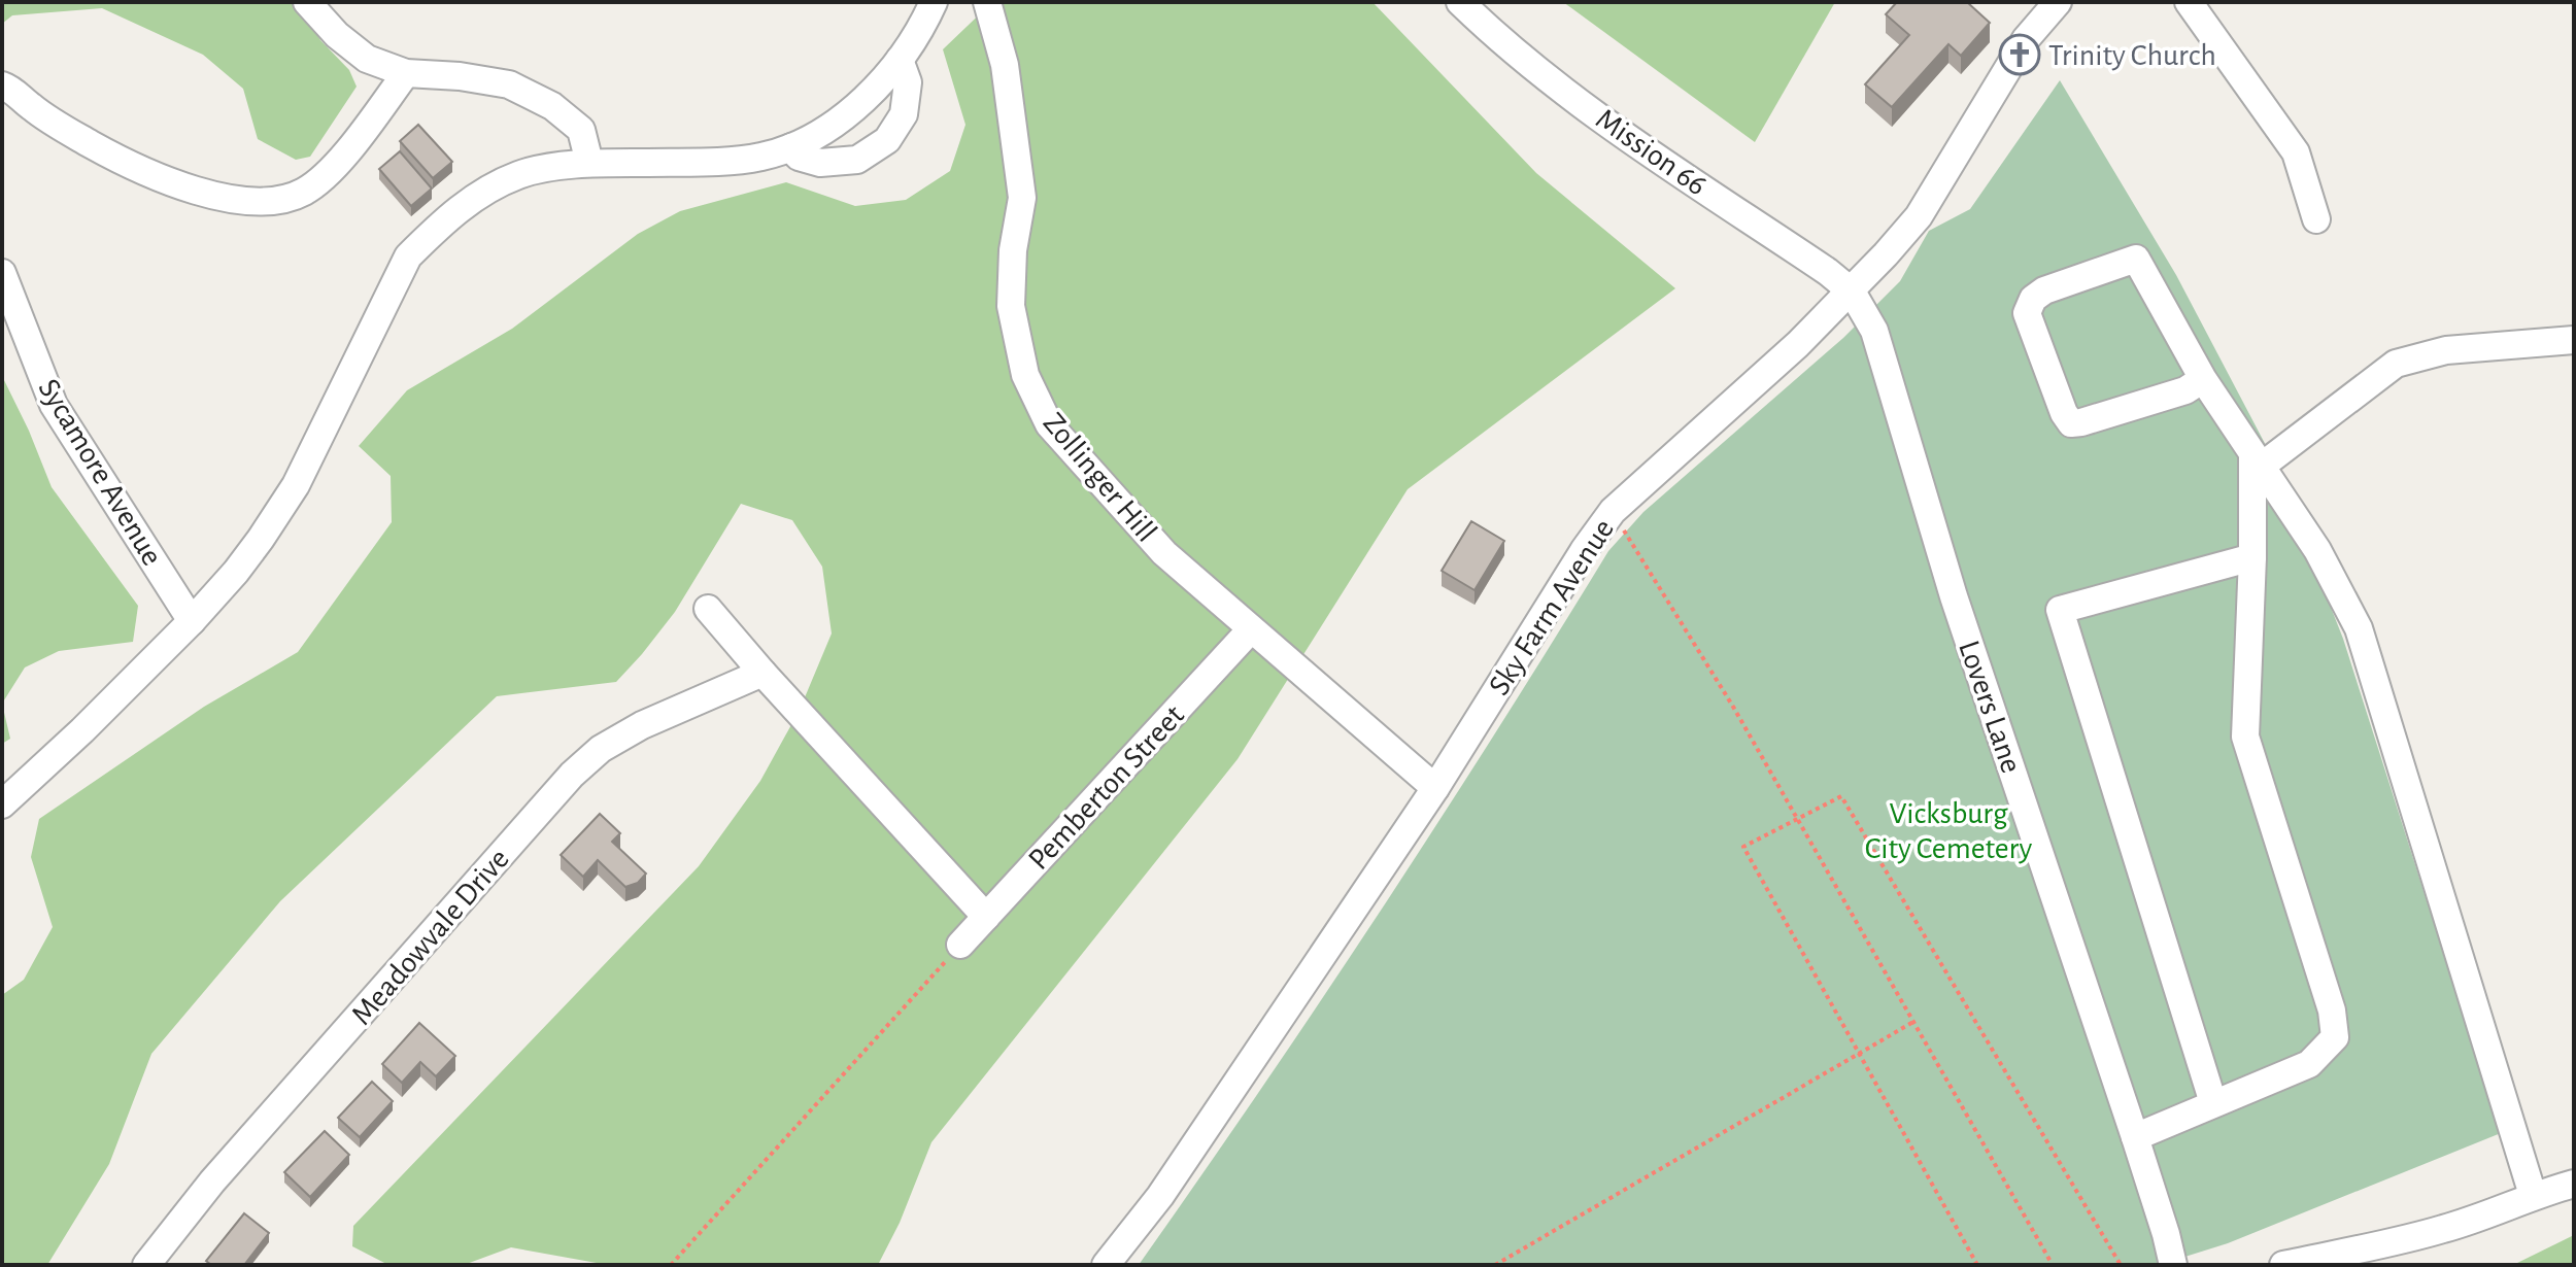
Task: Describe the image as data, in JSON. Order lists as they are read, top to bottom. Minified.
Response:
{"streets":{"street":["Mission 66","Sycamore Avenue","Zollinger Hill","Sky Farm Avenue","Lovers Lane","Pemberton Street","Meadowvale Drive"]},"crossings":[["Mission 66","Sky Farm Avenue"],["Mission 66","Lovers Lane"],["Zollinger Hill","Sky Farm Avenue"],["Zollinger Hill","Pemberton Street"],["Sky Farm Avenue","Lovers Lane"]],"parks":["Vicksburg City Cemetery"],"places":{"church":["Trinity Church"]}}
